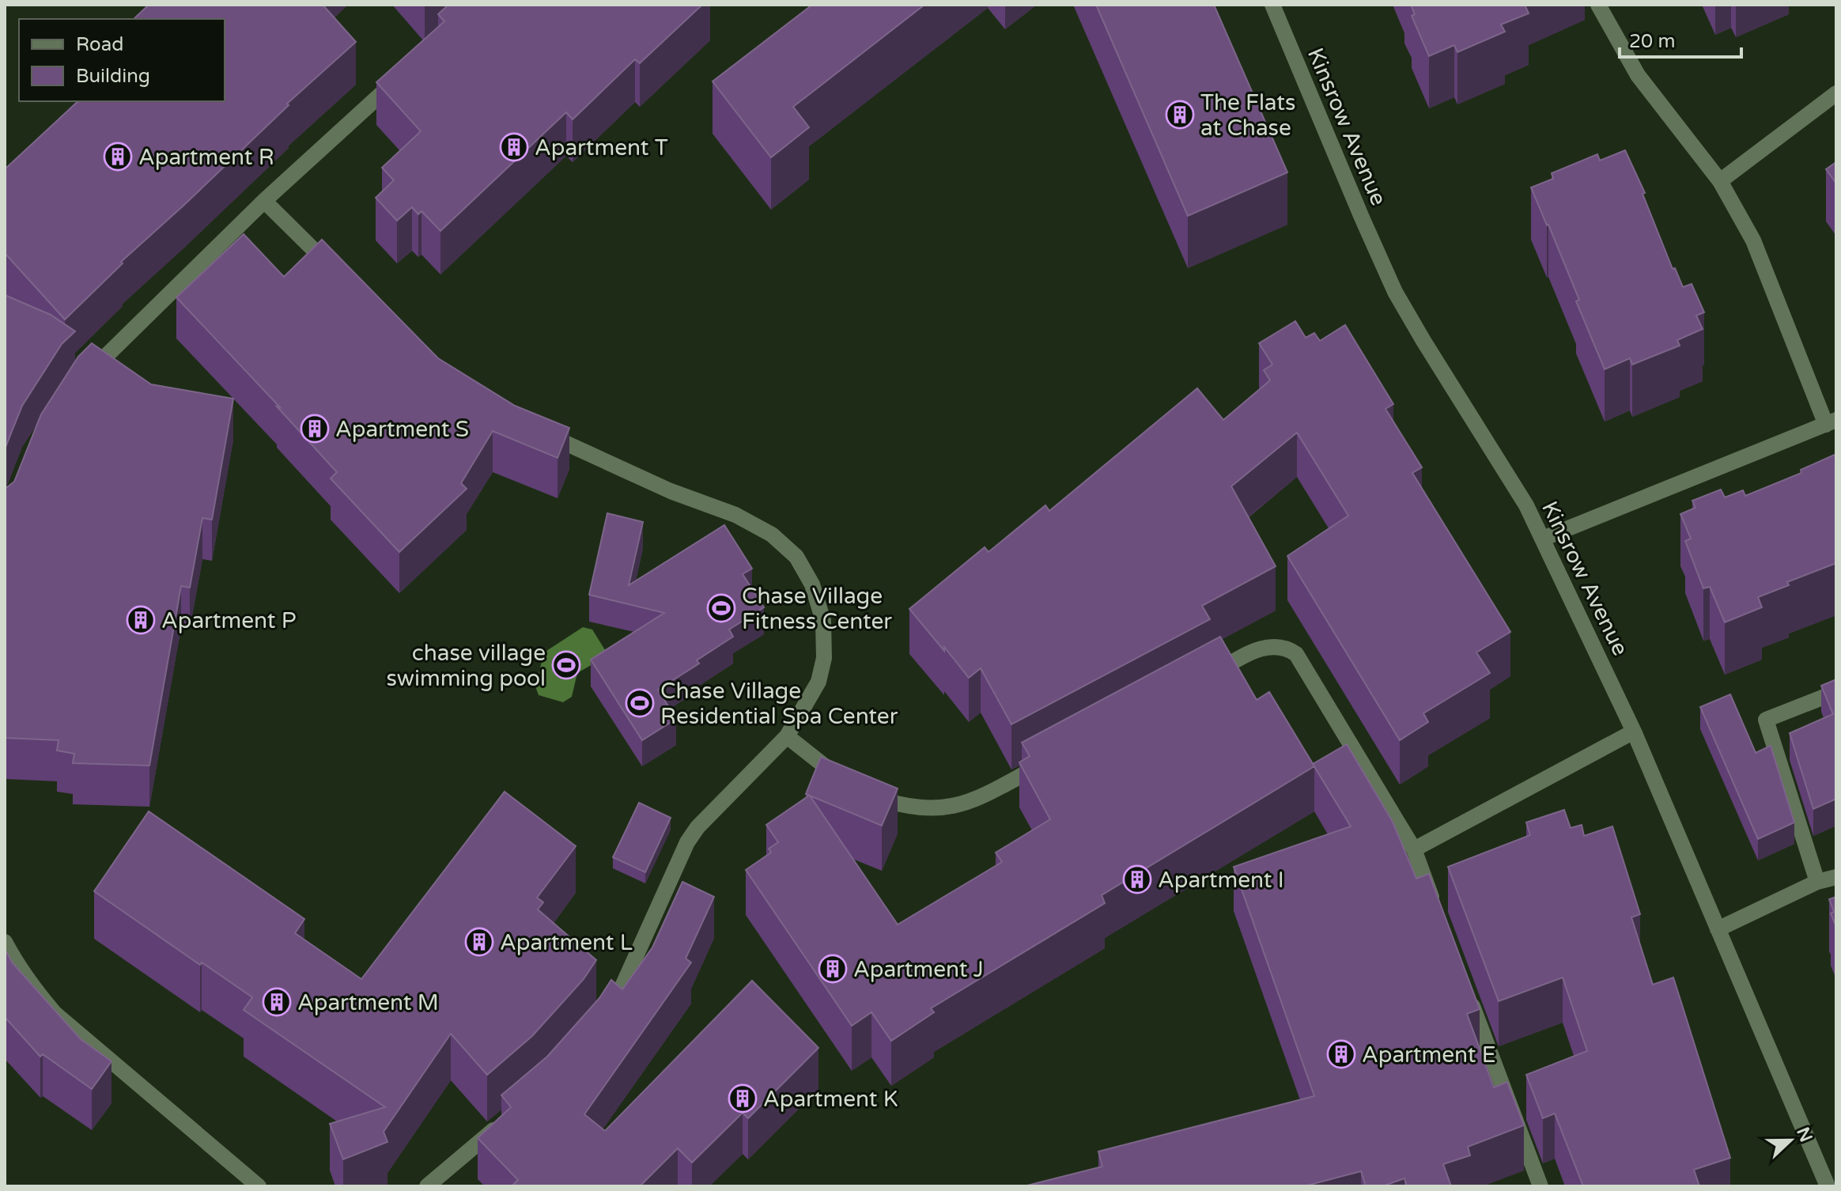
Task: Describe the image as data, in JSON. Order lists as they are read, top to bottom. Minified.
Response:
{"streets":{"street":["Kinsrow Avenue"]},"places":{"building":["The Flats at Chase","Apartment T","Apartment R","Apartment S","Apartment P","Apartment I","Apartment L","Apartment J","Apartment M","Apartment E","Apartment K"],"sports":["Chase Village Fitness Center","chase village swimming pool","Chase Village Residential Spa Center"]},"legend":["Road","Building"],"scale_bar":"20 m","north":"right"}
